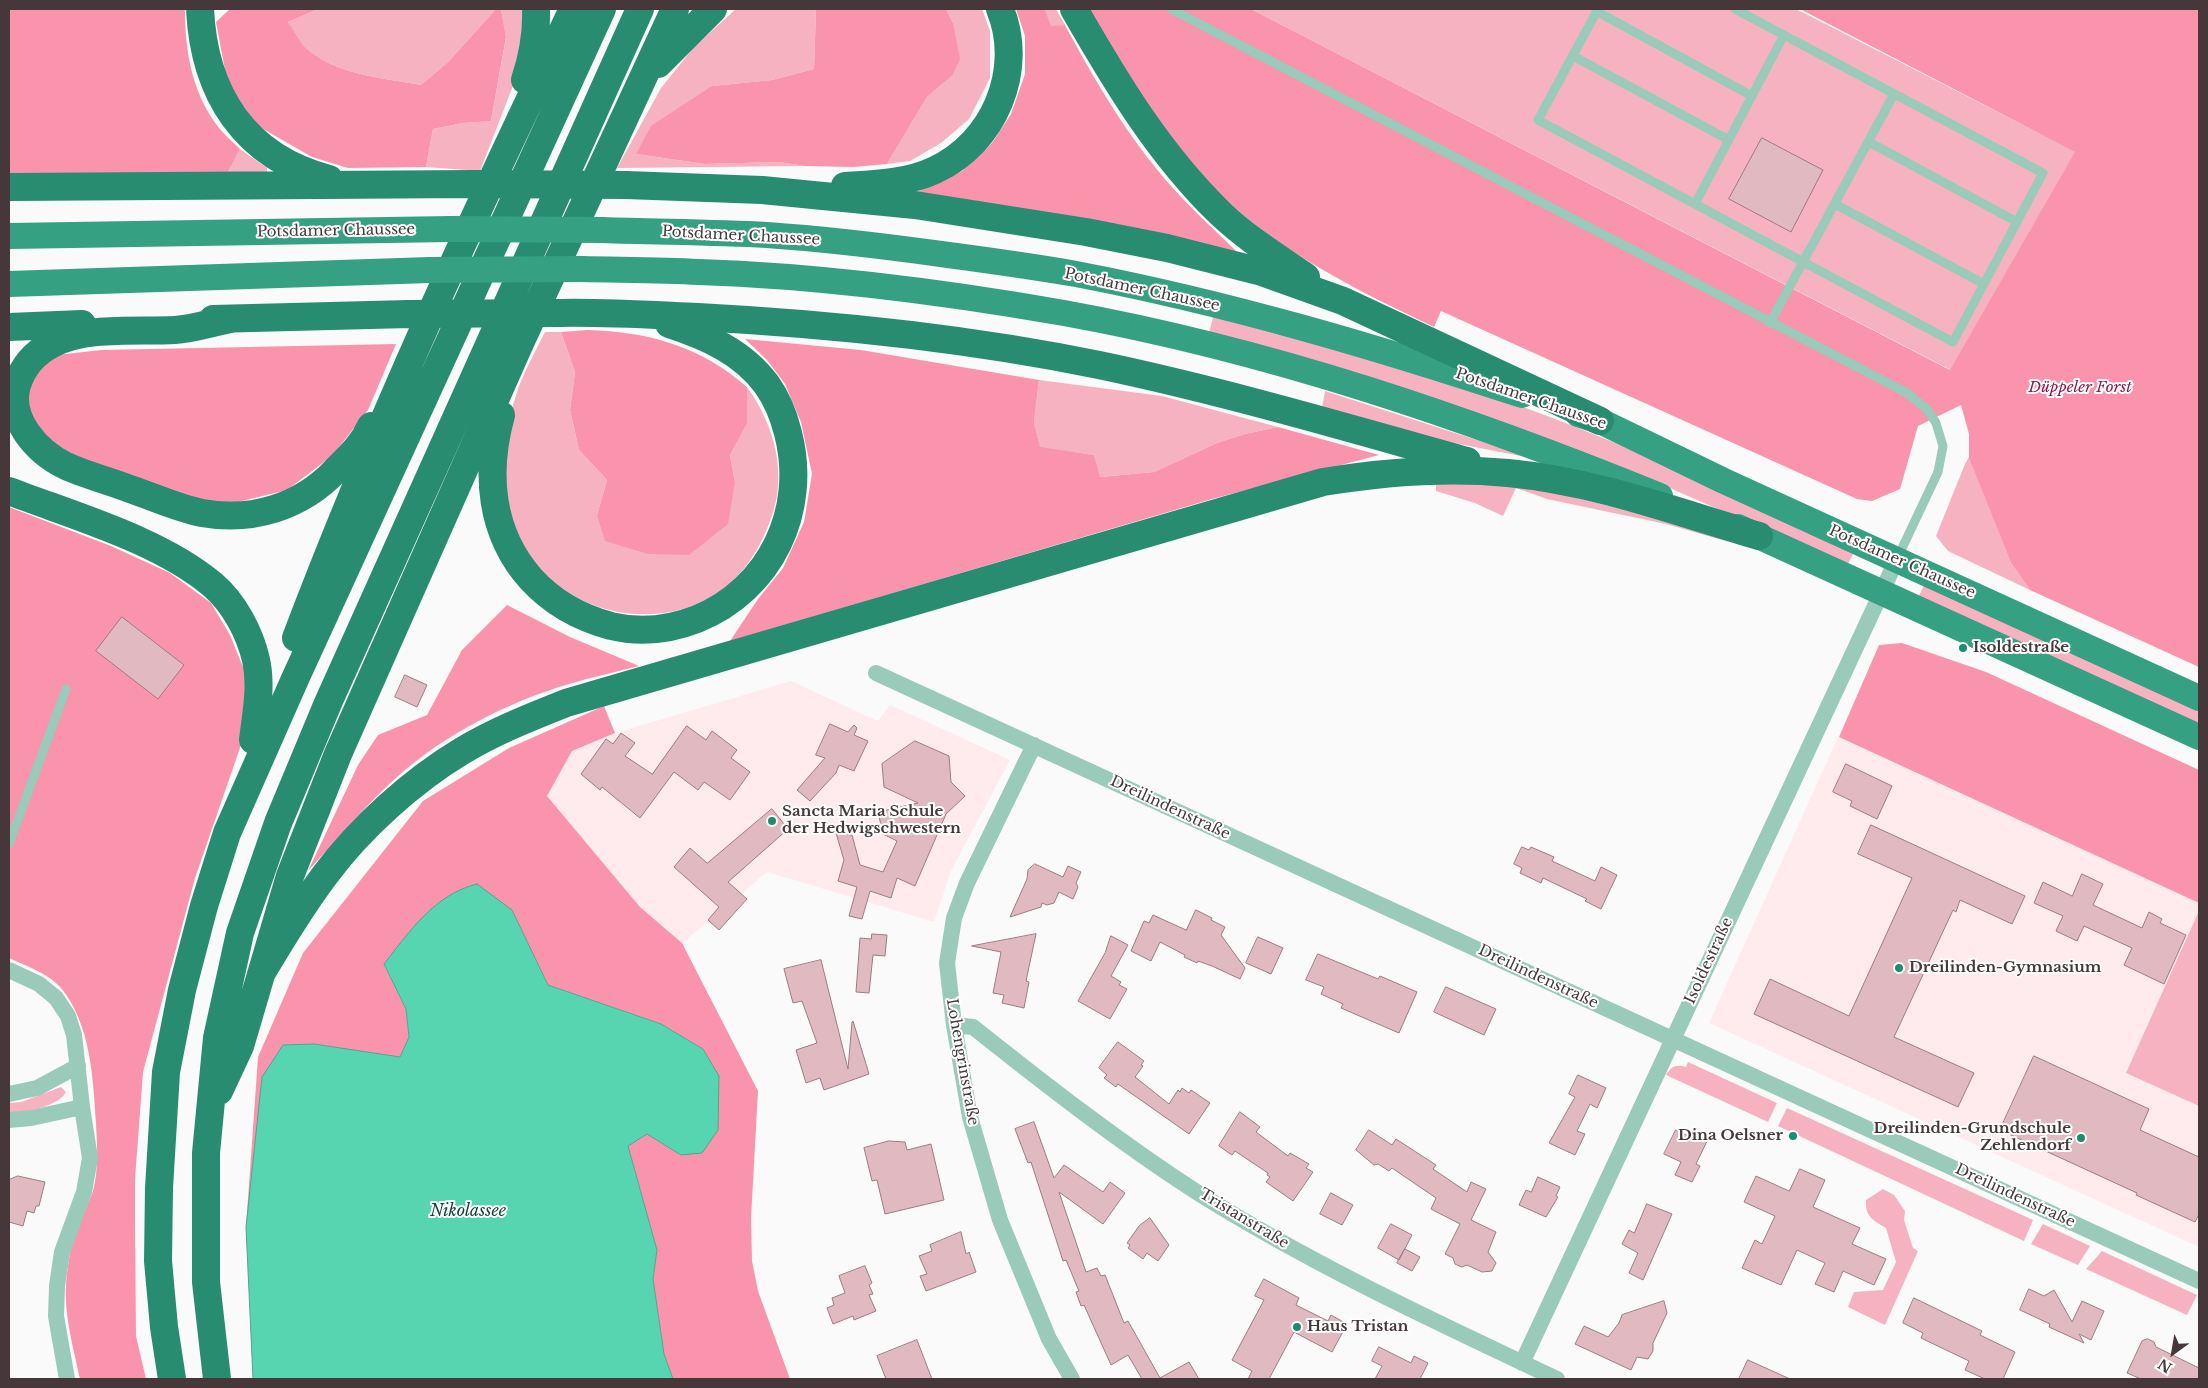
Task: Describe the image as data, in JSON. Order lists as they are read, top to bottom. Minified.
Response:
{"streets":{"main road":["Potsdamer Chaussee"],"street":["Dreilindenstraße","Isoldestraße","Lohengrinstraße","Tristanstraße"]},"crossings":[["Potsdamer Chaussee","Isoldestraße"],["Dreilindenstraße","Isoldestraße"],["Dreilindenstraße","Lohengrinstraße"],["Isoldestraße","Tristanstraße"],["Lohengrinstraße","Tristanstraße"]],"water":["Nikolassee"],"parks":["Düppeler Forst"],"places":["Isoldestraße","Sancta Maria Schule der Hedwigschwestern","Dreilinden-Gymnasium","Dina Oelsner","Dreilinden-Grundschule Zehlendorf","Haus Tristan"],"north":"bottom left"}
